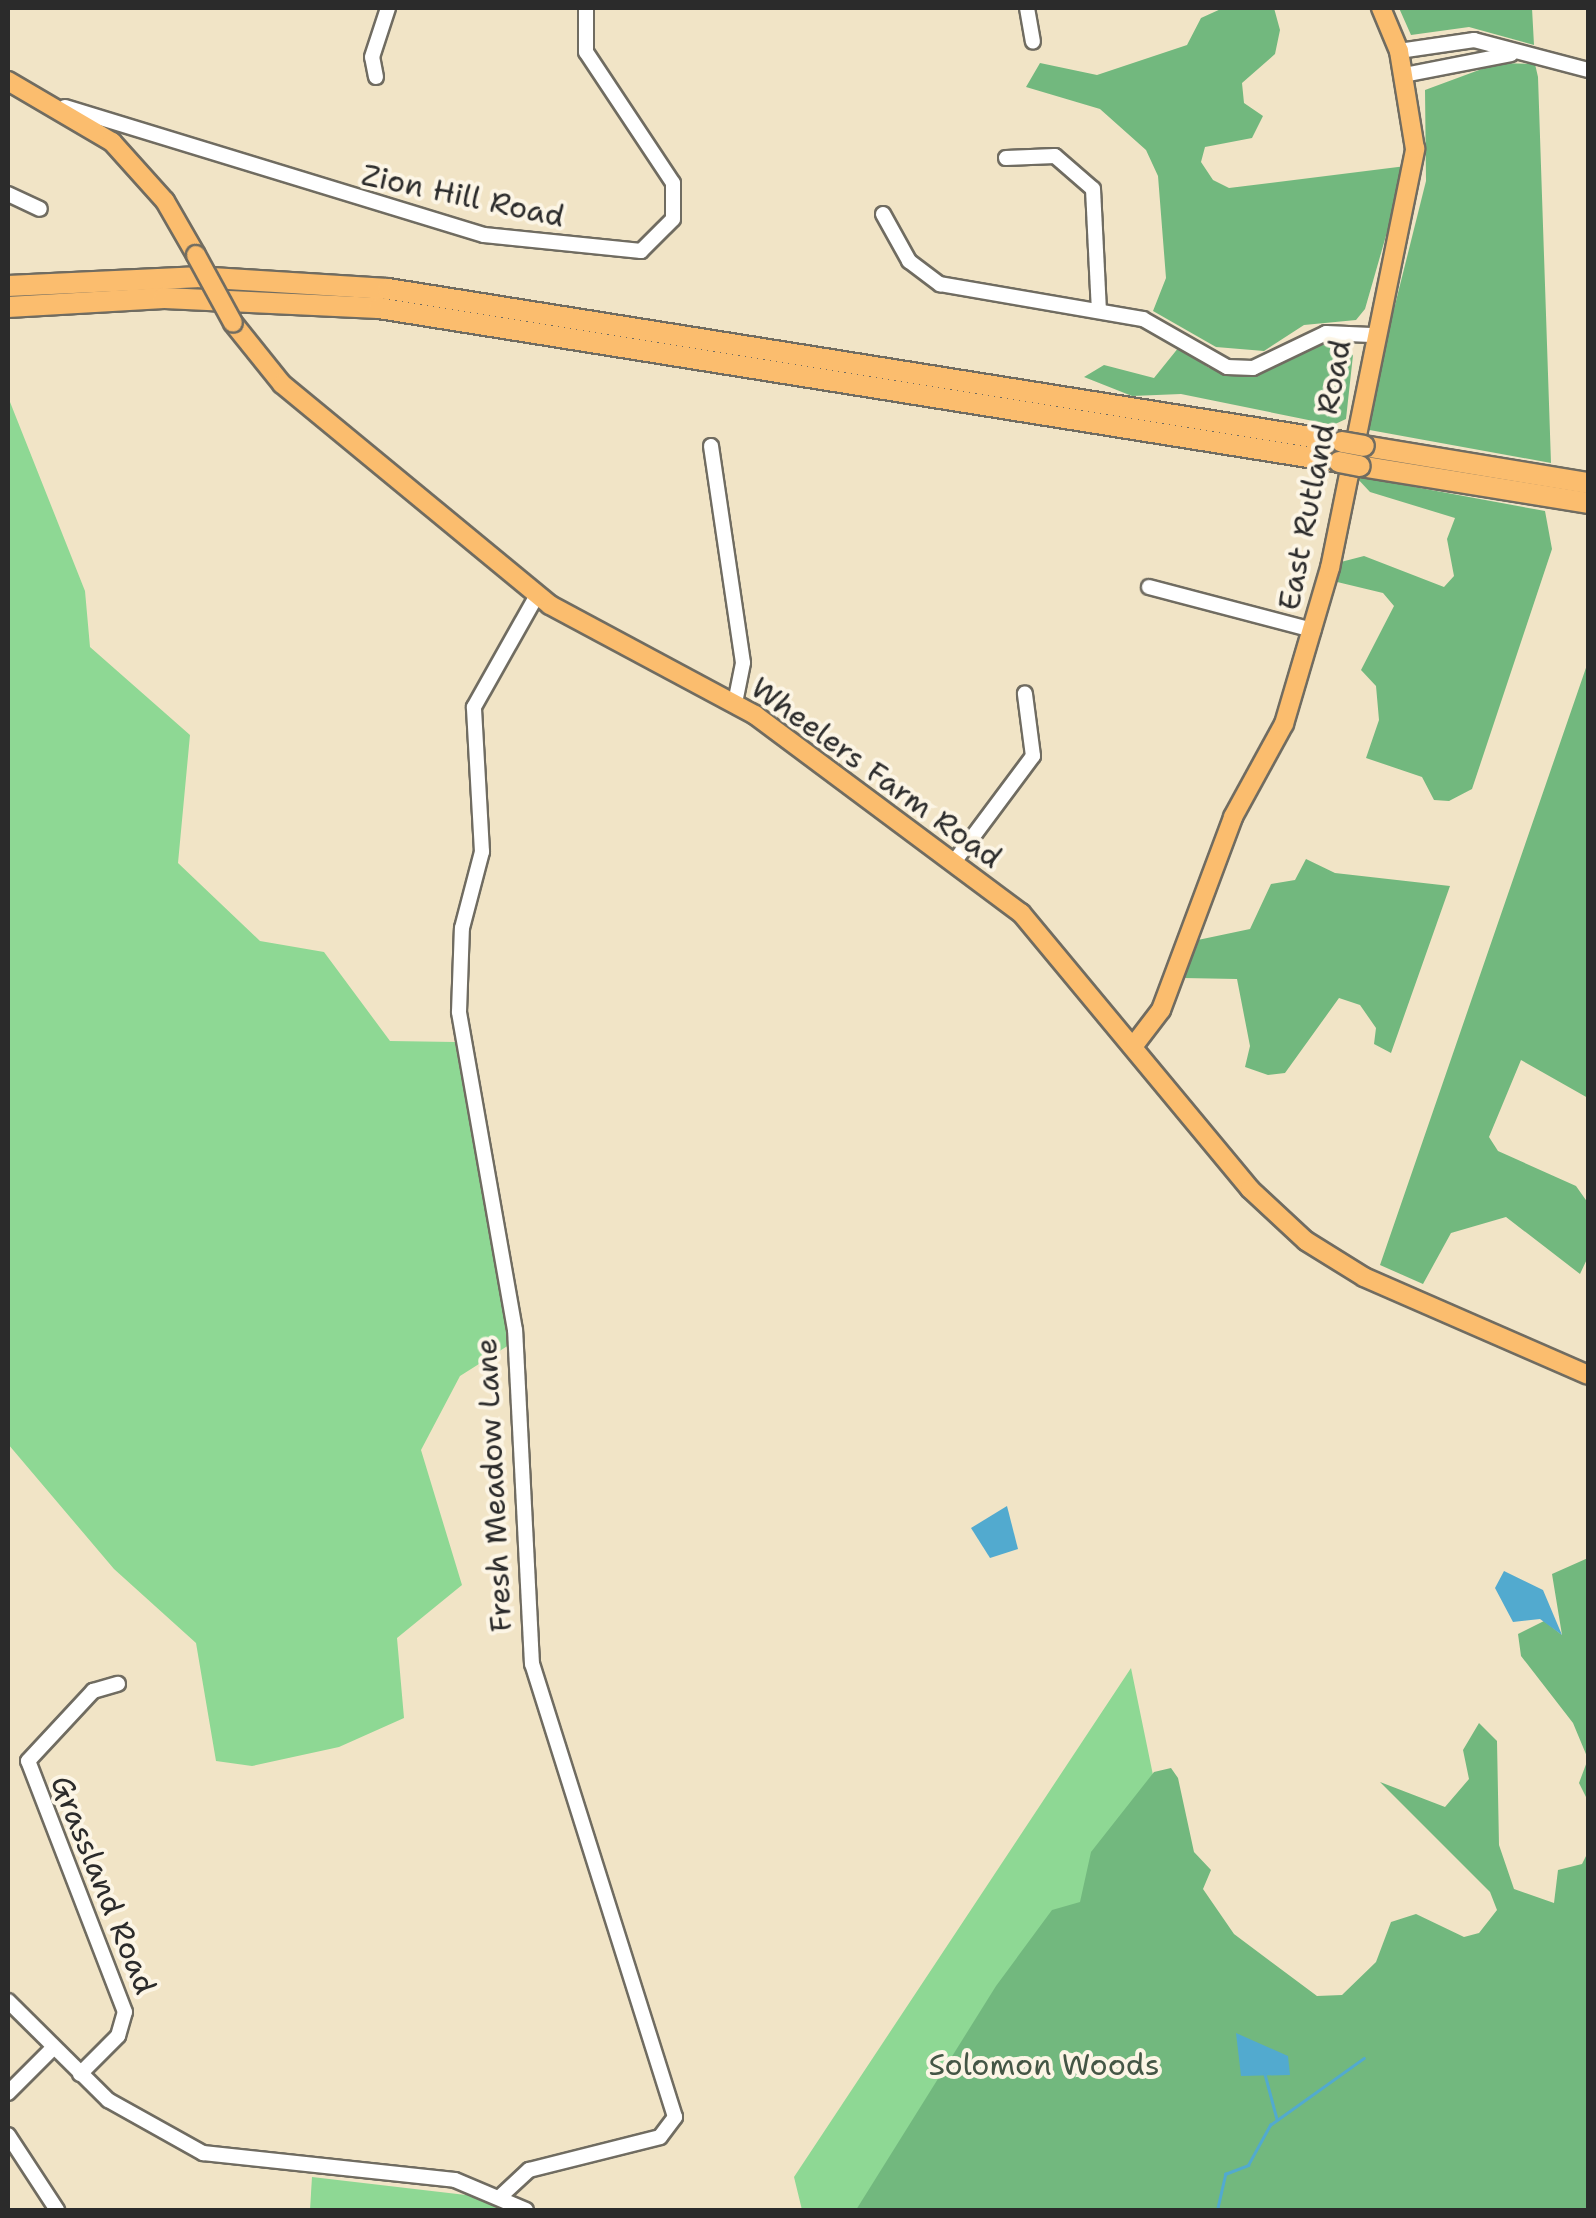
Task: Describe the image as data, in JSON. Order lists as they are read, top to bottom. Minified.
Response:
{"streets":{"main road":["Zion Hill Road","East Rutland Road","Wheelers Farm Road"],"street":["Fresh Meadow Lane","Grassland Road"]},"crossings":[["Zion Hill Road","Wheelers Farm Road"],["East Rutland Road","Wheelers Farm Road"],["Wheelers Farm Road","Fresh Meadow Lane"]],"parks":["Solomon Woods"]}
